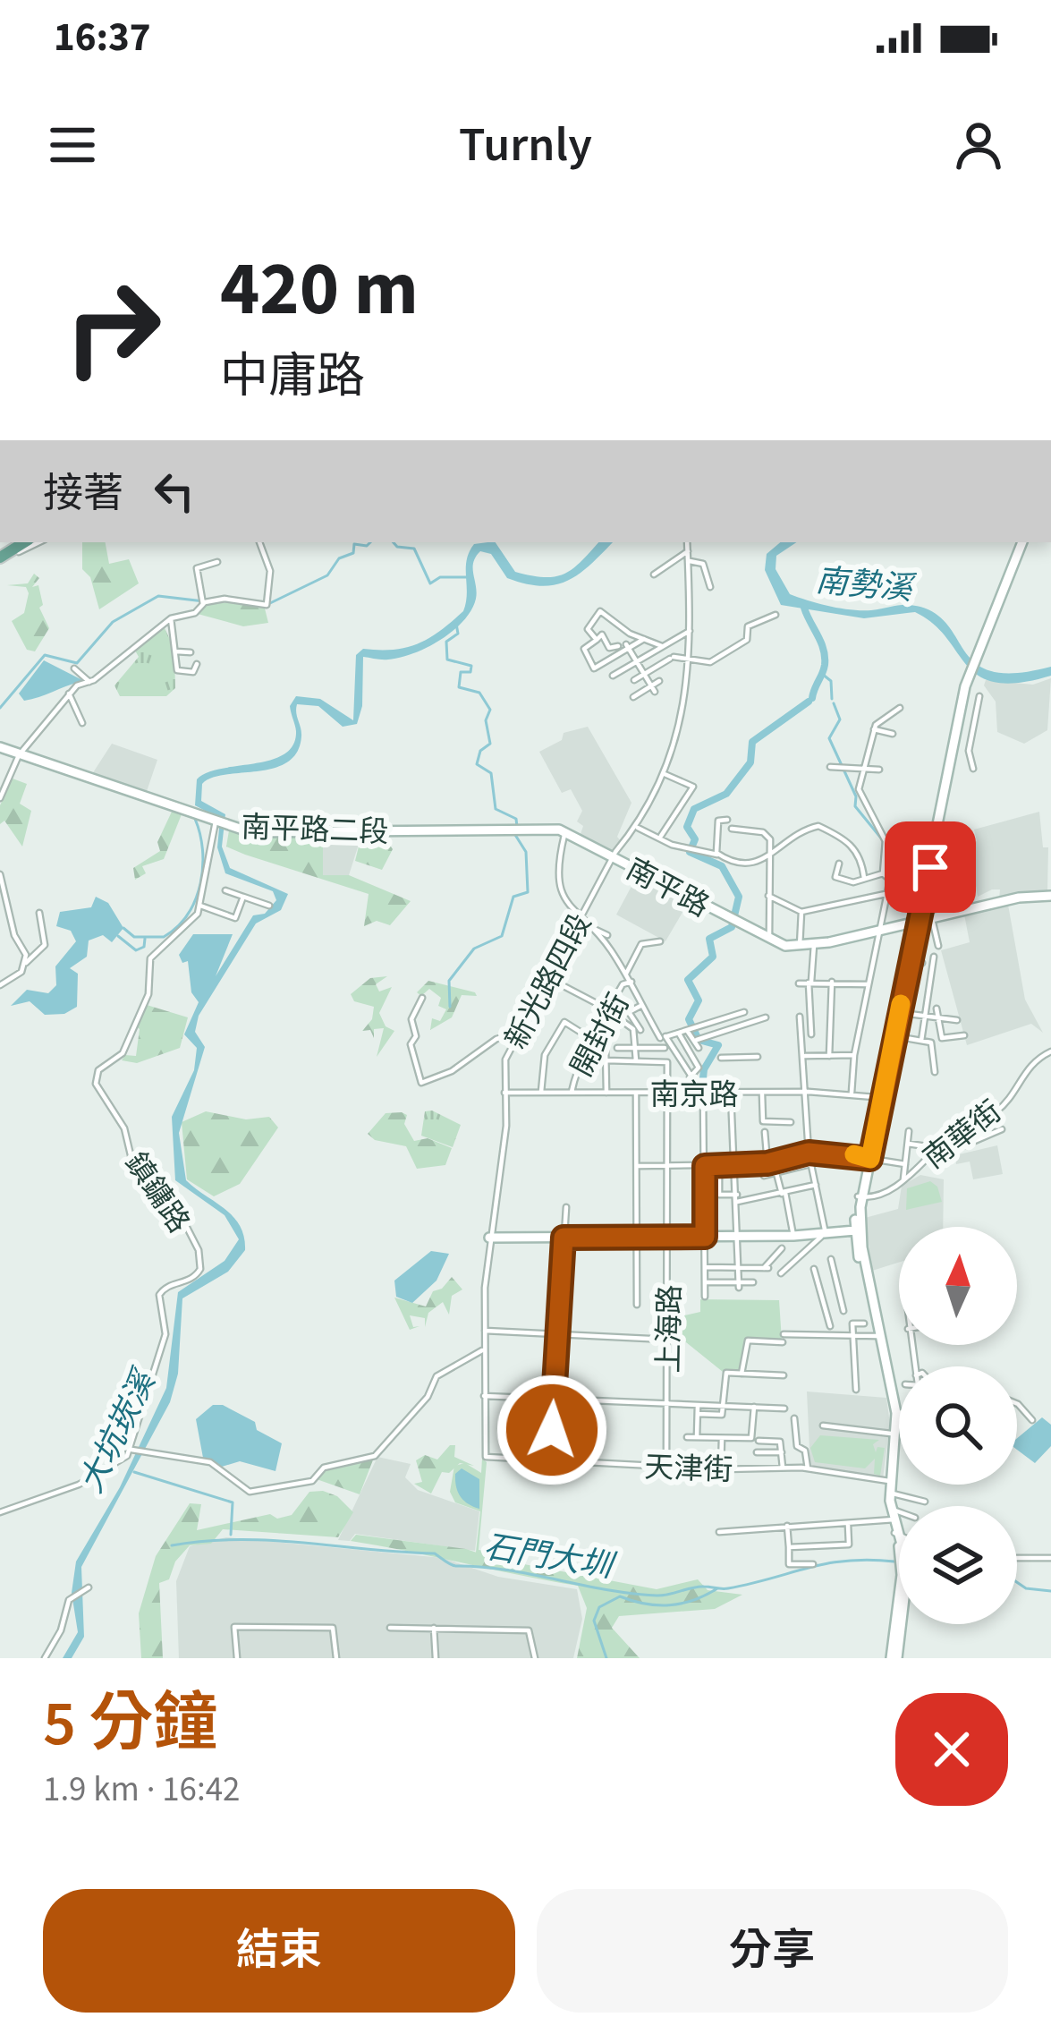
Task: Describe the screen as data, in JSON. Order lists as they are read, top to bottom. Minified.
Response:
{"streets":{"main road":["南平路二段","南平路"],"street":["新光路四段","開封街","南京路","南華街","鎮鏞路","上海路","天津街"]},"crossings":[["南平路二段","南平路"],["南平路二段","新光路四段"],["南平路二段","鎮鏞路"],["南平路","新光路四段"],["新光路四段","南京路"],["新光路四段","天津街"],["開封街","南京路"],["南京路","上海路"],["上海路","天津街"]],"water":["南勢溪","大坑崁溪","石門大圳"],"north":"top","page":{"status":"16:37","header":"Turnly","turn":["420 m","中庸路"],"then":"接著","heading":["5 分鐘","1.9 km · 16:42"],"buttons":["結束","分享"]}}
